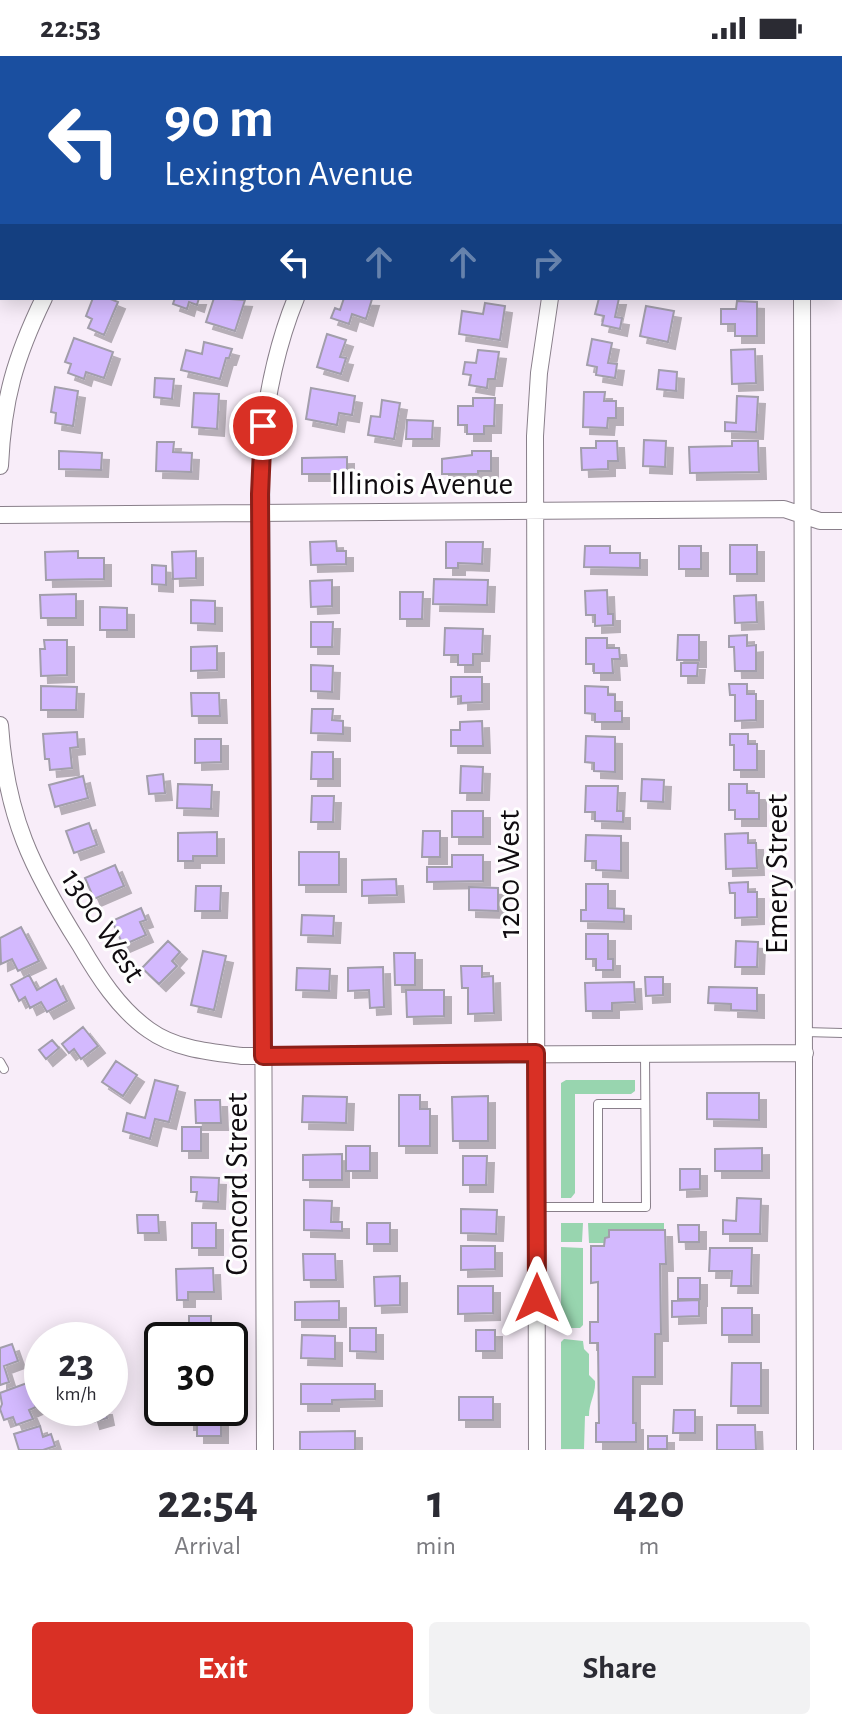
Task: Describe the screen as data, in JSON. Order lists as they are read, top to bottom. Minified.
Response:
{"streets":{"street":["Illinois Avenue","1200 West","Emery Street","1300 West","Concord Street"]},"crossings":[["Illinois Avenue","1200 West"],["Illinois Avenue","Emery Street"],["Illinois Avenue","Concord Street"],["1200 West","1300 West"],["Emery Street","1300 West"],["1300 West","Concord Street"]],"page":{"status":"22:53","turn":["90 m","Lexington Avenue"],"speed":"23 km/h","limit":"30","eta":["22:54","Arrival","1","min","420","m"],"buttons":["Exit","Share"]}}
